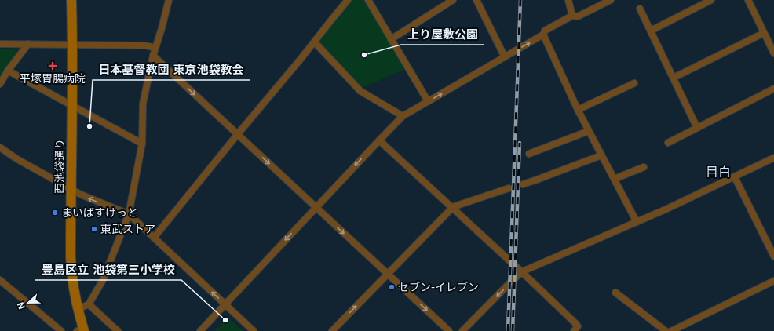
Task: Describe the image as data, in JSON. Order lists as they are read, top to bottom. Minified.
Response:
{"streets":{"main road":["西池袋通り"]},"districts":["目白"],"places":{"other":["上り屋敷公園","日本基督教団 東京池袋教会","まいばすけっと","東武ストア","セブン-イレブン","豊島区立 池袋第三小学校"],"health":["平塚胃腸病院"]},"north":"left"}
